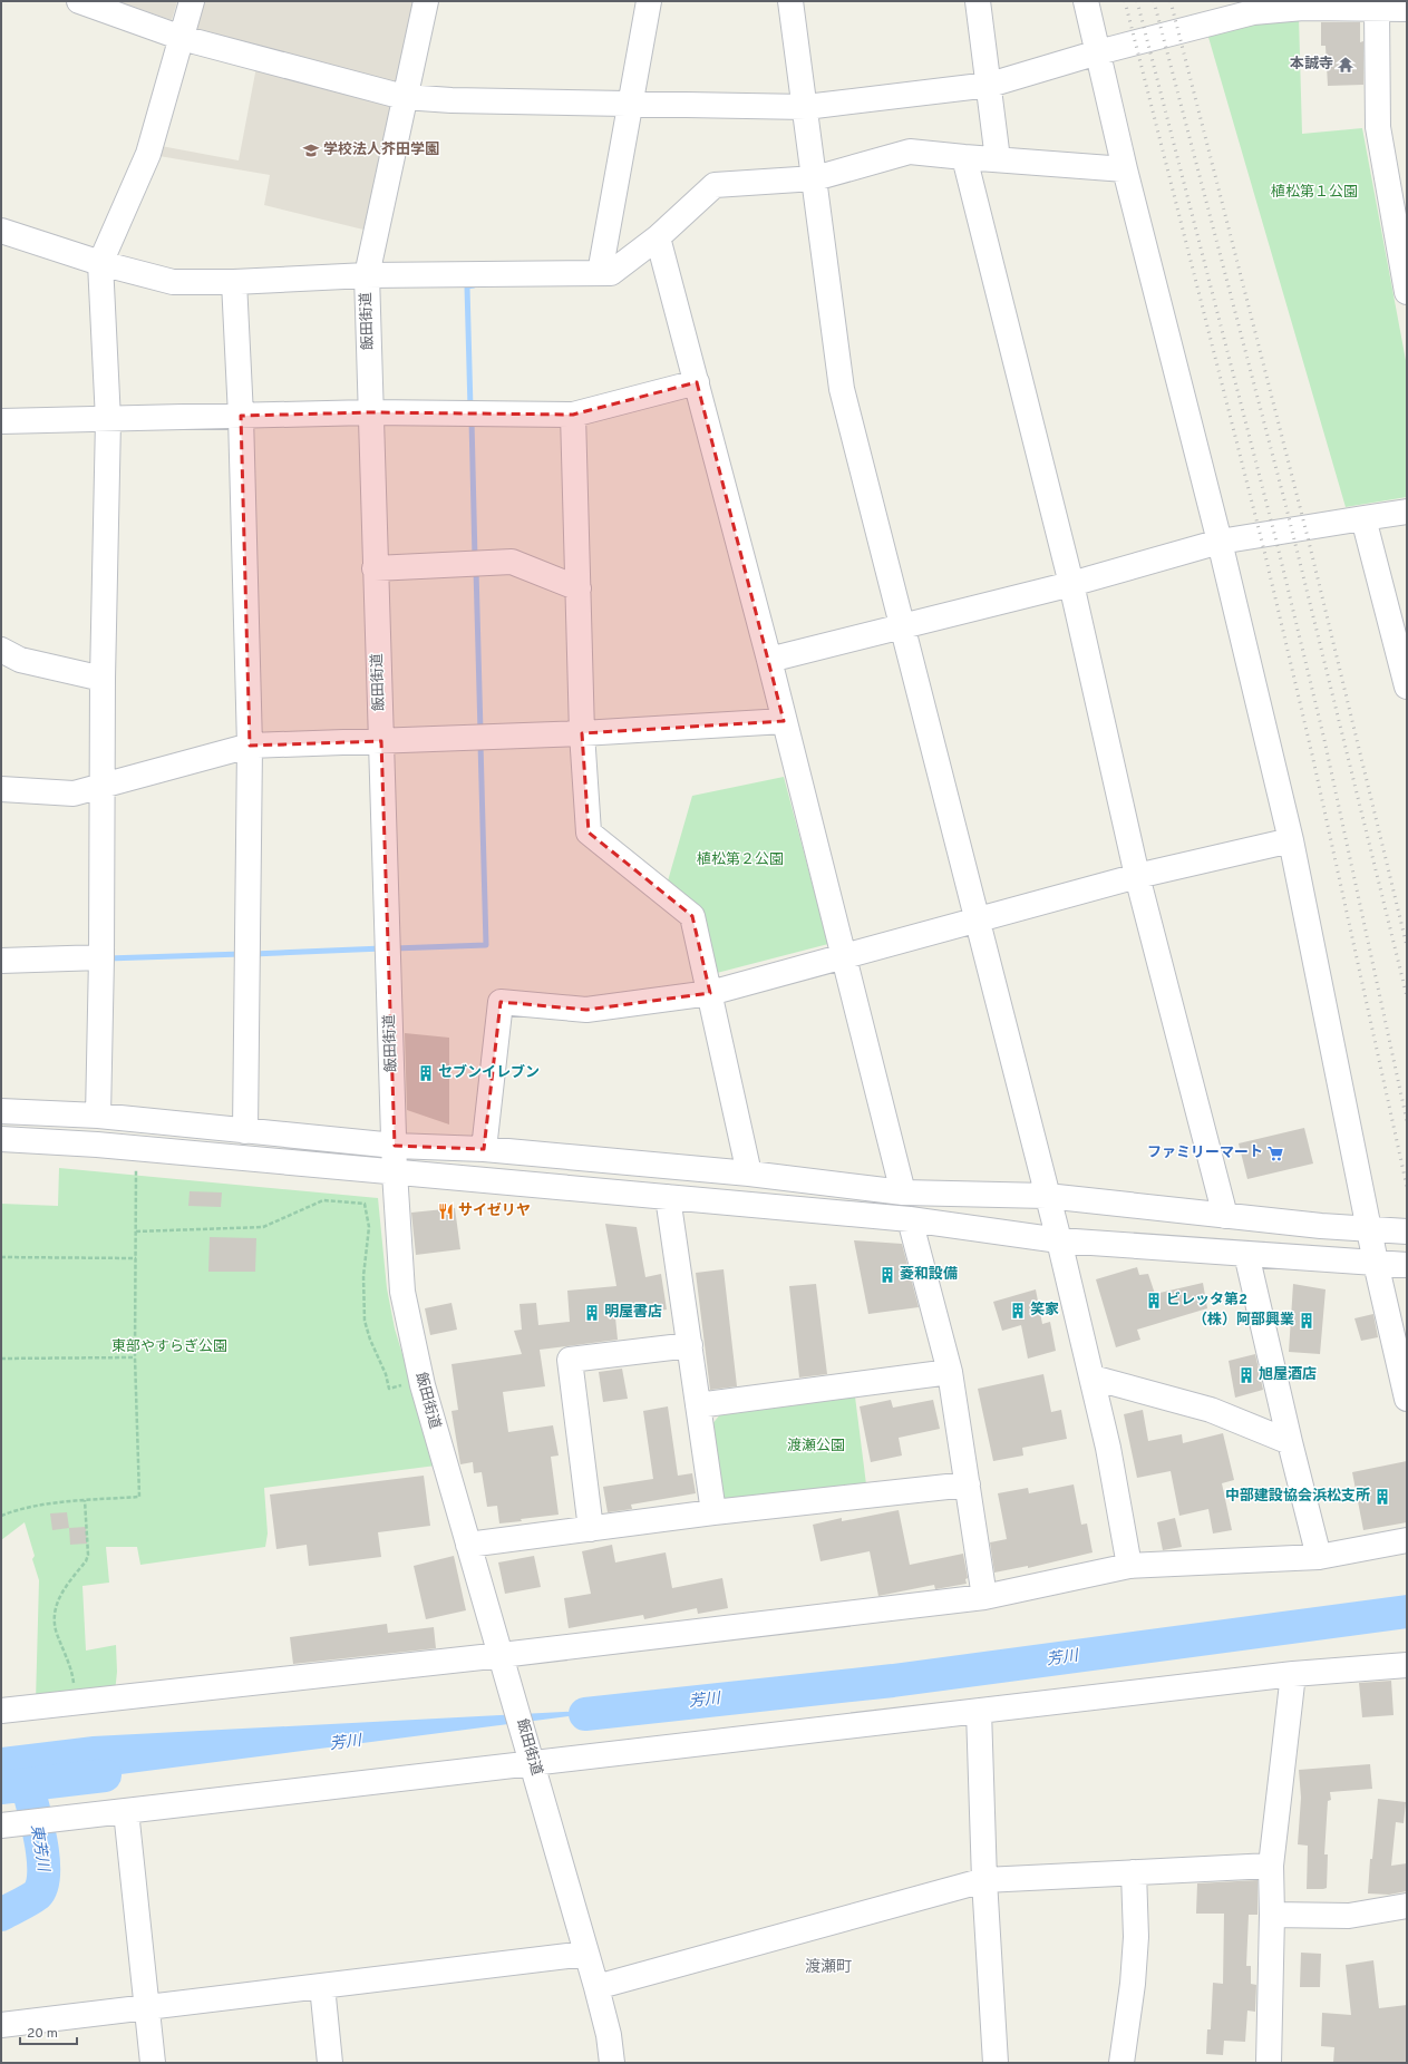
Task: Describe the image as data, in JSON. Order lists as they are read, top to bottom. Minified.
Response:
{"streets":{"street":["飯田街道"]},"districts":["渡瀬町"],"water":["芳川","東芳川"],"parks":["植松第１公園","植松第２公園","東部やすらぎ公園","渡瀬公園"],"places":{"temple":["本誠寺"],"school or university":["学校法人芥田学園"],"building":["セブンイレブン","菱和設備","ビレッタ第2","笑家","明屋書店","（株）阿部興業","旭屋酒店","中部建設協会浜松支所"],"supermarket":["ファミリーマート"],"restaurant":["サイゼリヤ"]},"scale_bar":"20 m"}
